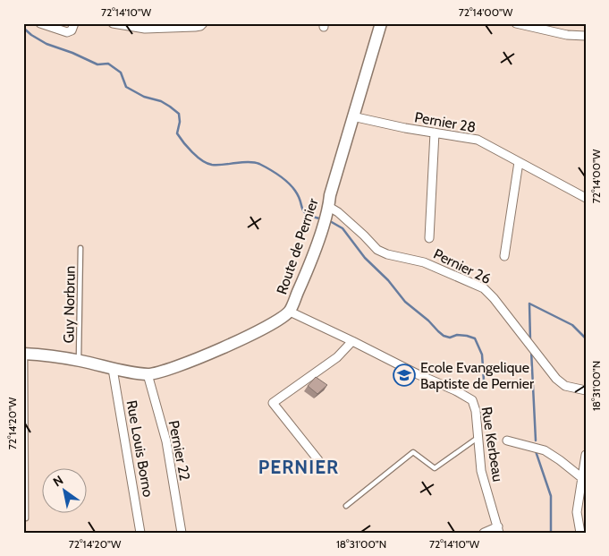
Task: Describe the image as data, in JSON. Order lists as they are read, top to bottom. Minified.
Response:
{"streets":{"street":["Pernier 28","Route de Pernier","Pernier 26","Rue Kerbeau","Rue Louis Borno","Pernier 22"],"lane":["Guy Norbrun"]},"crossings":[["Pernier 28","Route de Pernier"],["Route de Pernier","Pernier 26"],["Route de Pernier","Guy Norbrun"],["Route de Pernier","Rue Kerbeau"],["Route de Pernier","Rue Louis Borno"],["Route de Pernier","Pernier 22"]],"districts":["PERNIER"],"places":{"school or university":["Ecole Evangelique Baptiste de Pernier"]},"north":"top left","coordinates":["72°14'10\"W","72°14'00\"W","18°31'00\"N","72°14'20\"W"]}
